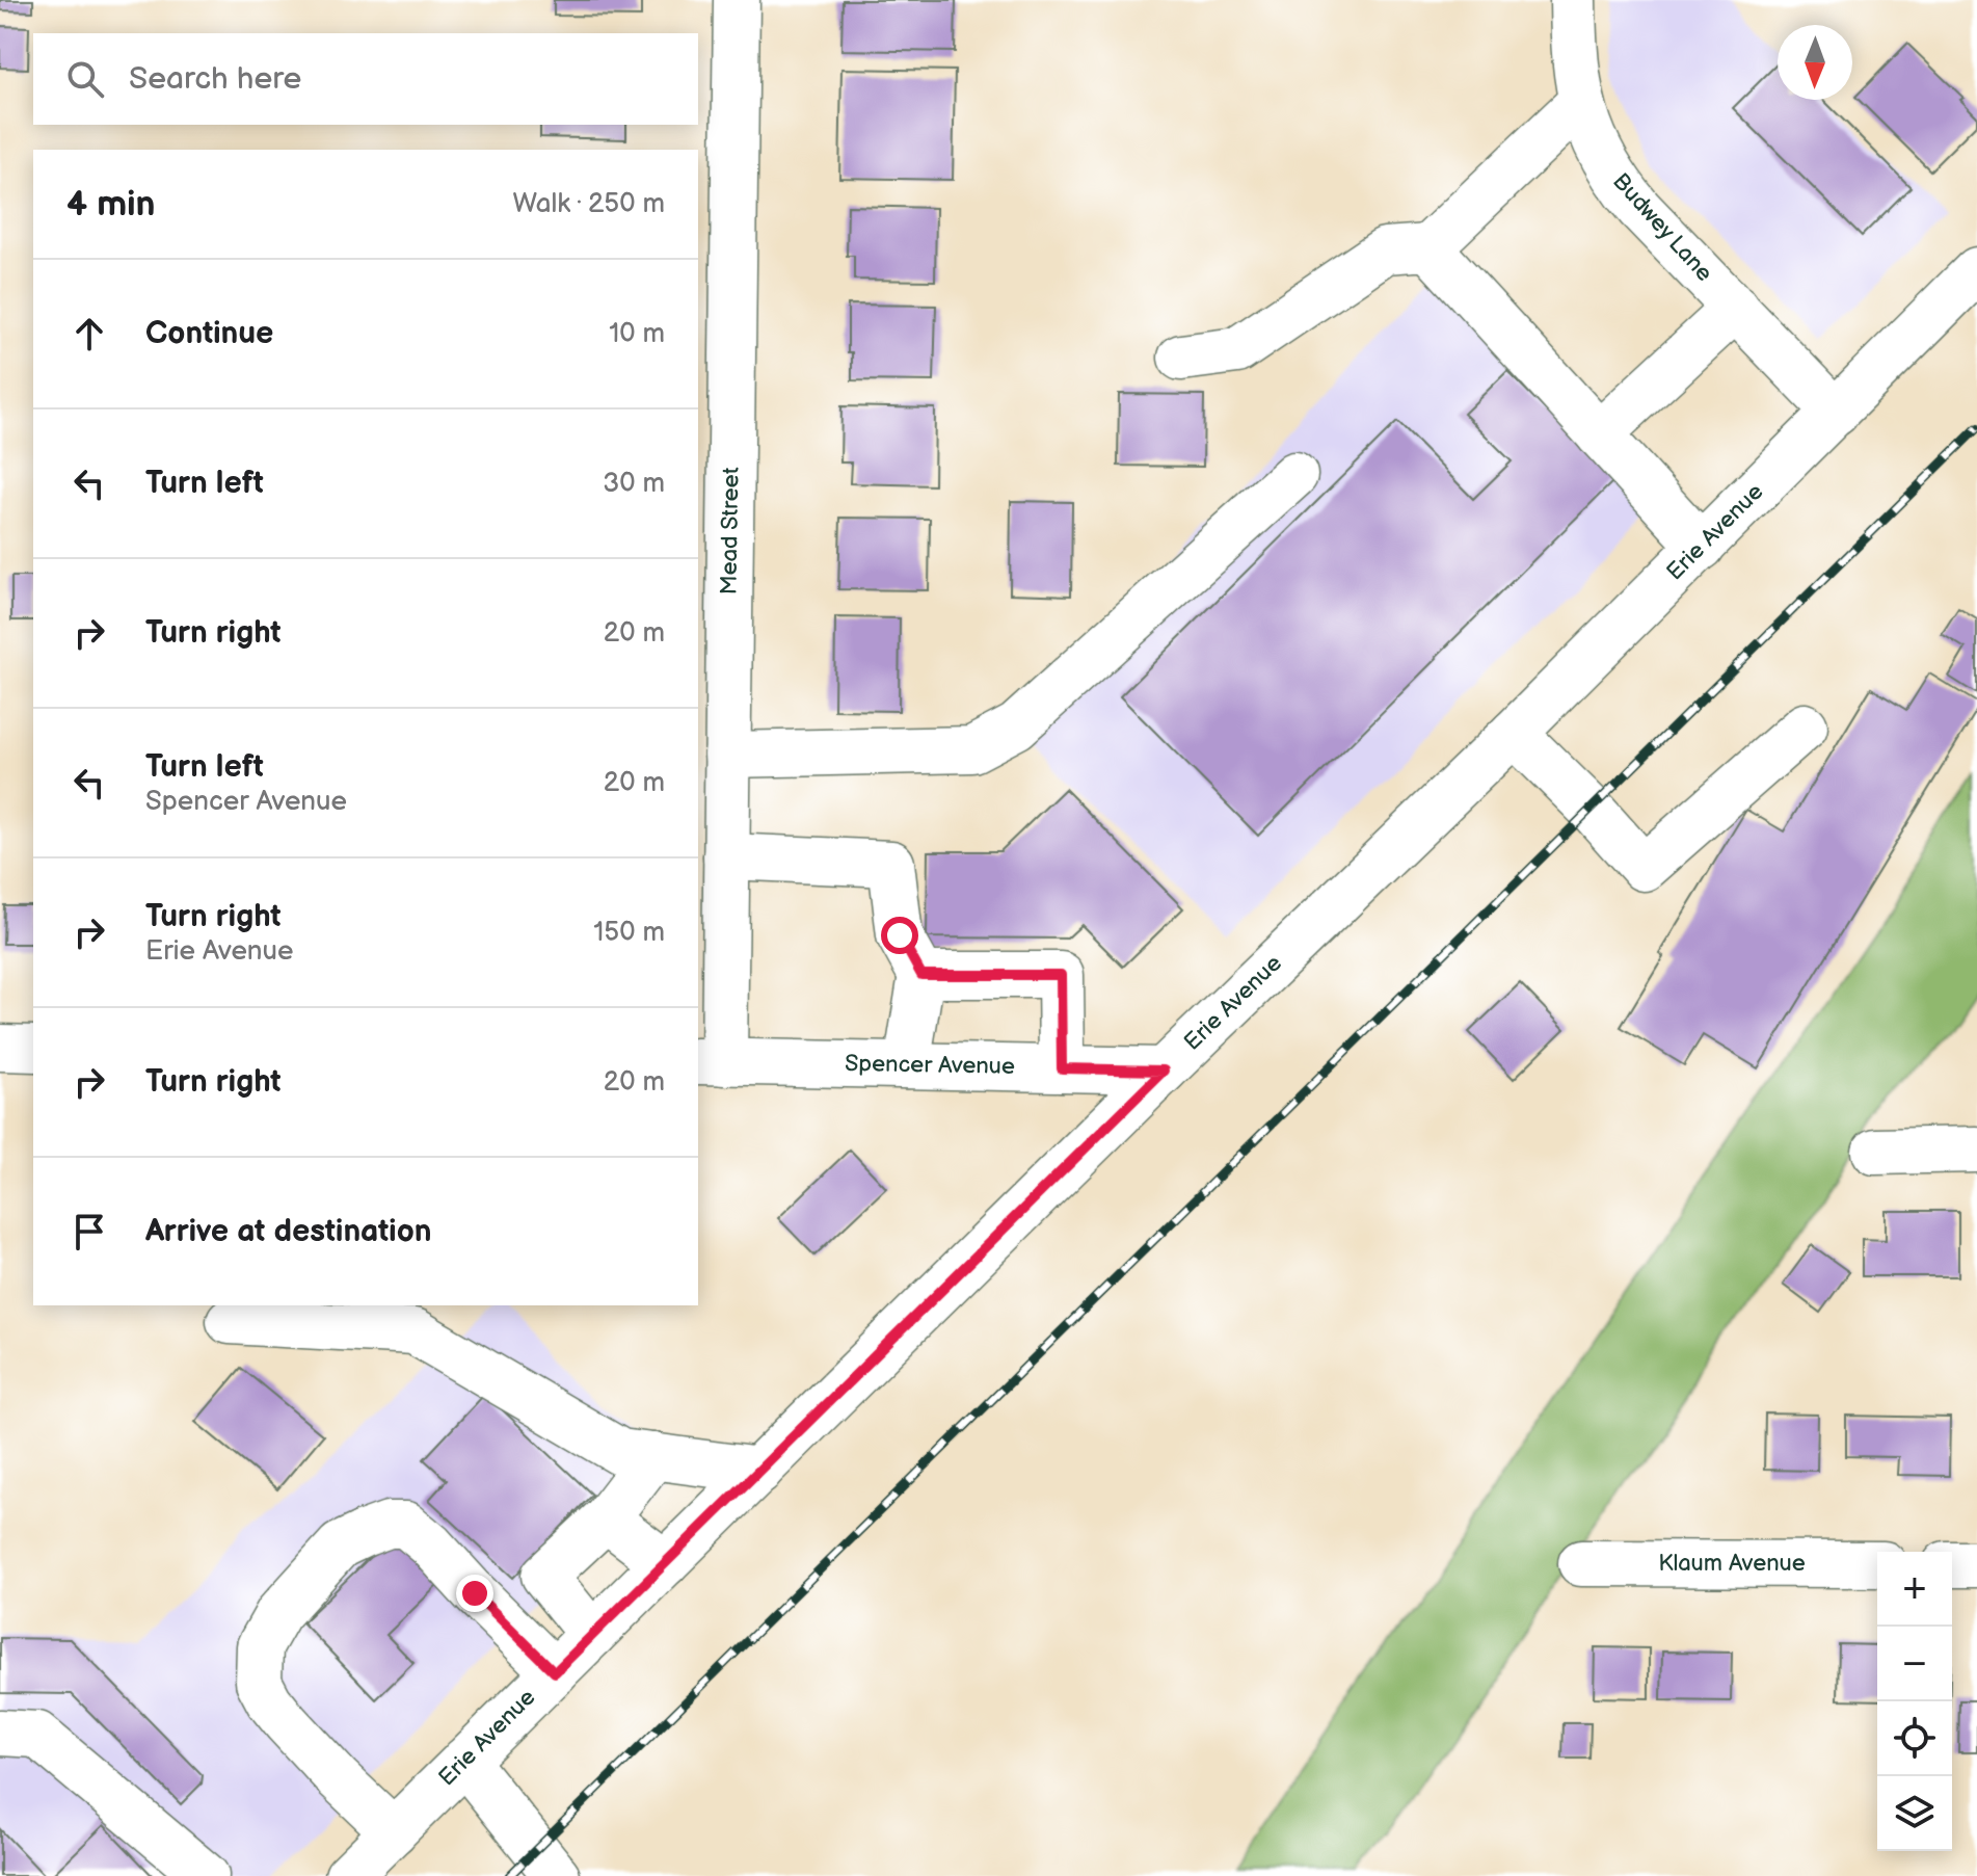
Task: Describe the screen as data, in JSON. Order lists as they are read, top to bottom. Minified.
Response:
{"streets":{"street":["Budwey Lane","Mead Street","Erie Avenue","Spencer Avenue","Klaum Avenue"]},"crossings":[["Budwey Lane","Erie Avenue"],["Mead Street","Spencer Avenue"],["Erie Avenue","Spencer Avenue"]],"north":"bottom","page":{"search":"Search here","heading":["4 min","Walk · 250 m"],"list":[["Continue","10 m"],["Turn left","30 m"],["Turn right","20 m"],["Turn left","Spencer Avenue","20 m"],["Turn right","Erie Avenue","150 m"],["Turn right","20 m"],"Arrive at destination"],"map_buttons":["+","−"]}}
